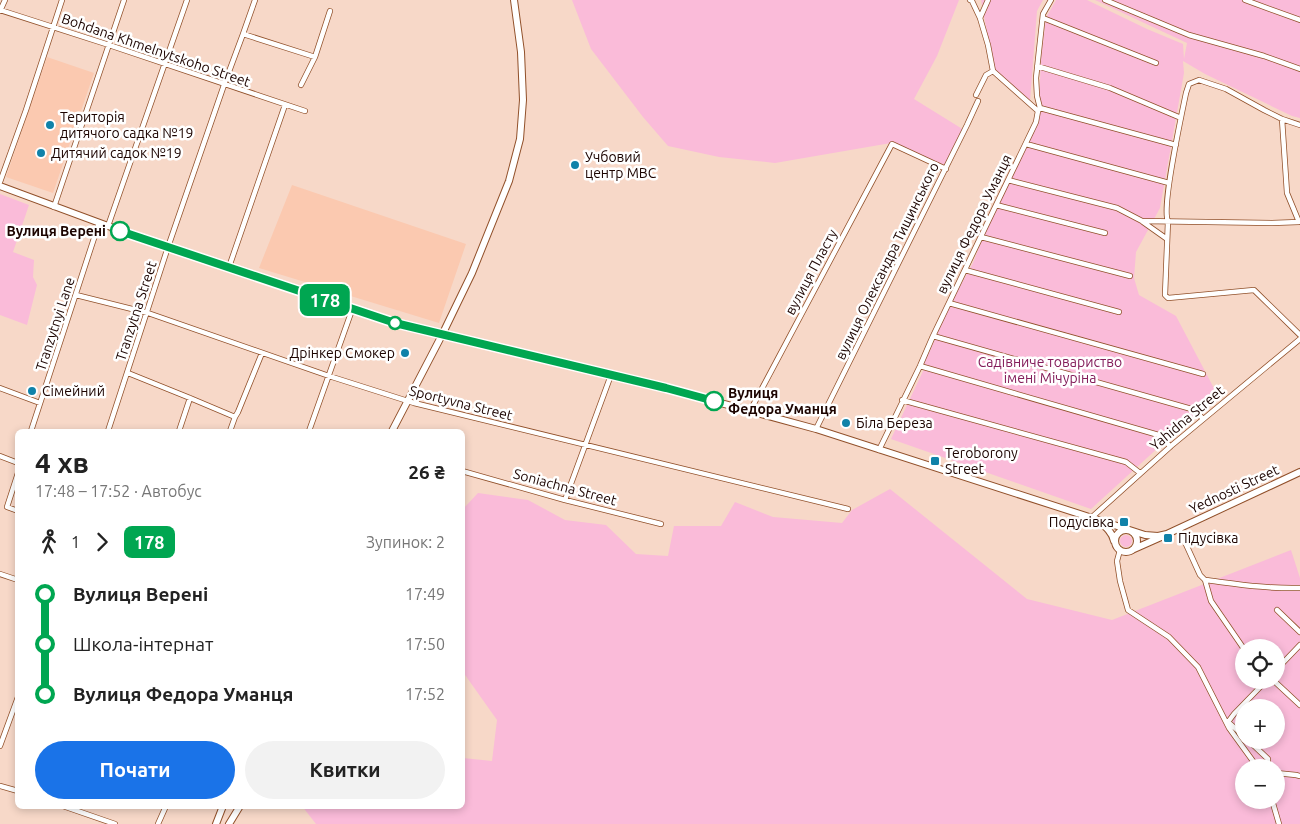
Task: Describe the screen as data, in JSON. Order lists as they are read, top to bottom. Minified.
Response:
{"streets":{"main road":["Yednosti Street"],"street":["Bohdana Khmelnytskoho Street","вулиця Федора Уманця","вулиця Олександра Тищинського","вулиця Пласту","Tranzytna Street","Tranzytnyi Lane","Sportyvna Street","Yahidna Street","Soniachna Street"]},"crossings":[["Bohdana Khmelnytskoho Street","Tranzytna Street"],["вулиця Федора Уманця","Yednosti Street"],["вулиця Олександра Тищинського","вулиця Пласту"],["Tranzytna Street","Sportyvna Street"],["Tranzytnyi Lane","Sportyvna Street"],["Yahidna Street","Yednosti Street"]],"parks":["Садівниче товариство імені Мічуріна"],"places":{"other":["Територія дитячого садка №19","Дитячий садок №19","Учбовий центр МВС","Вулиця Верені","Дрінкер Смокер","Сімейний","Вулиця Федора Уманця","Біла Береза"],"transit":["Teroborony Street","Подусівка","Підусівка"]},"lines":["bus line 178"],"page":{"on_map":"178","heading":["4 хв","17:48 – 17:52 · Автобус","26 ₴"],"legs":["1","178","Зупинок: 2"],"list":[{"name":"Вулиця Верені","value":"17:49"},{"name":"Школа-інтернат","value":"17:50"},{"name":"Вулиця Федора Уманця","value":"17:52"}],"map_buttons":["+","−"],"buttons":["Почати","Квитки"]}}
